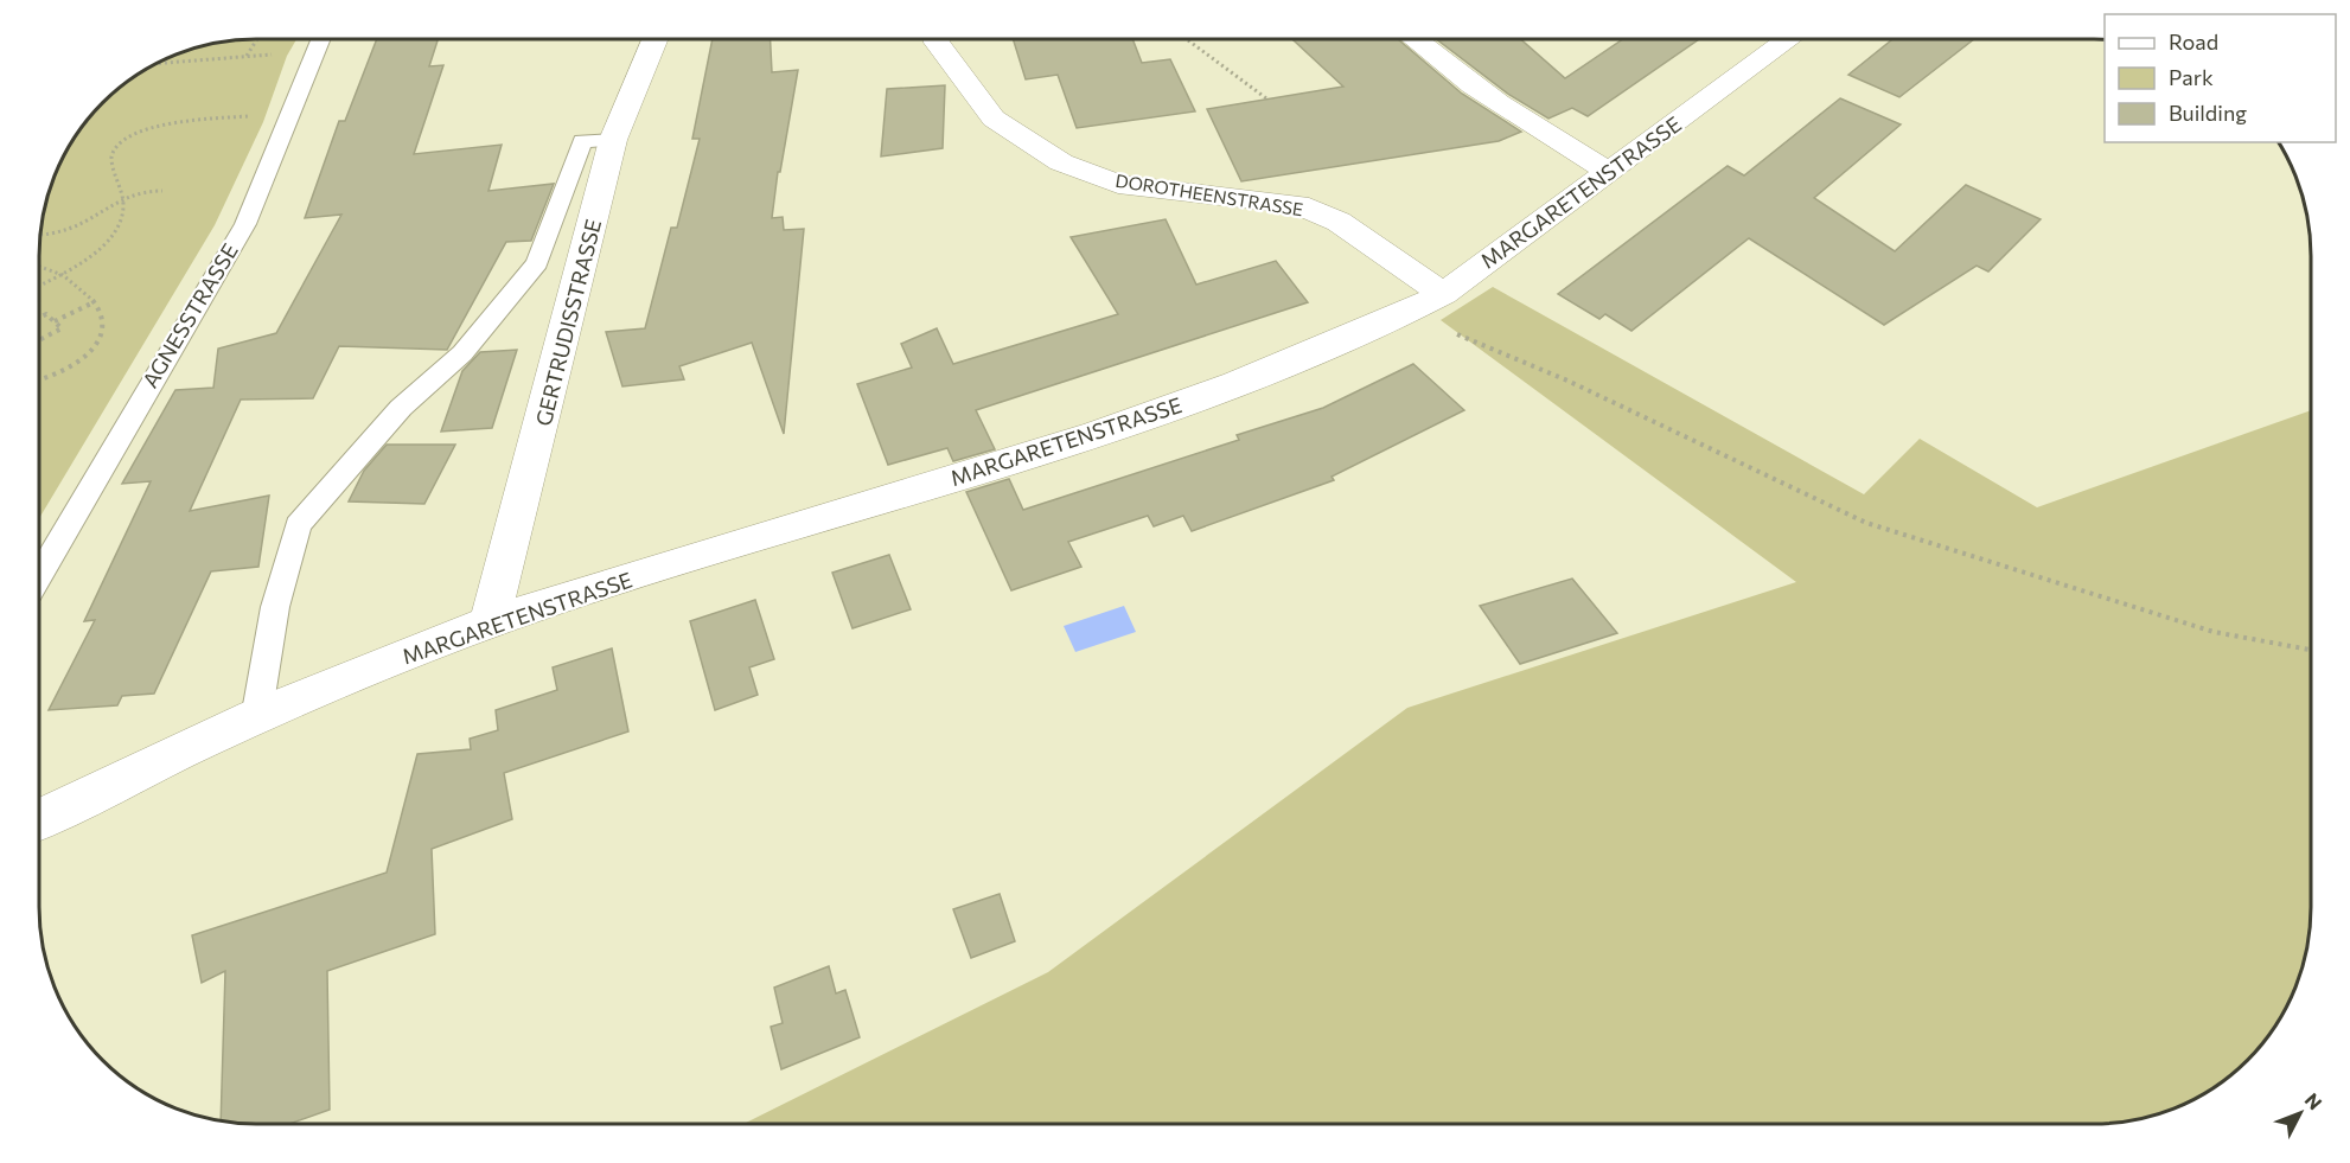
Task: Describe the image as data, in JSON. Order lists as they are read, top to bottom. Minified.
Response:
{"streets":{"street":["MARGARETENSTRASSE","DOROTHEENSTRASSE","GERTRUDISSTRASSE"],"lane":["AGNESSTRASSE"]},"crossings":[["MARGARETENSTRASSE","DOROTHEENSTRASSE"],["MARGARETENSTRASSE","GERTRUDISSTRASSE"]],"legend":["Road","Park","Building"],"north":"top right"}
